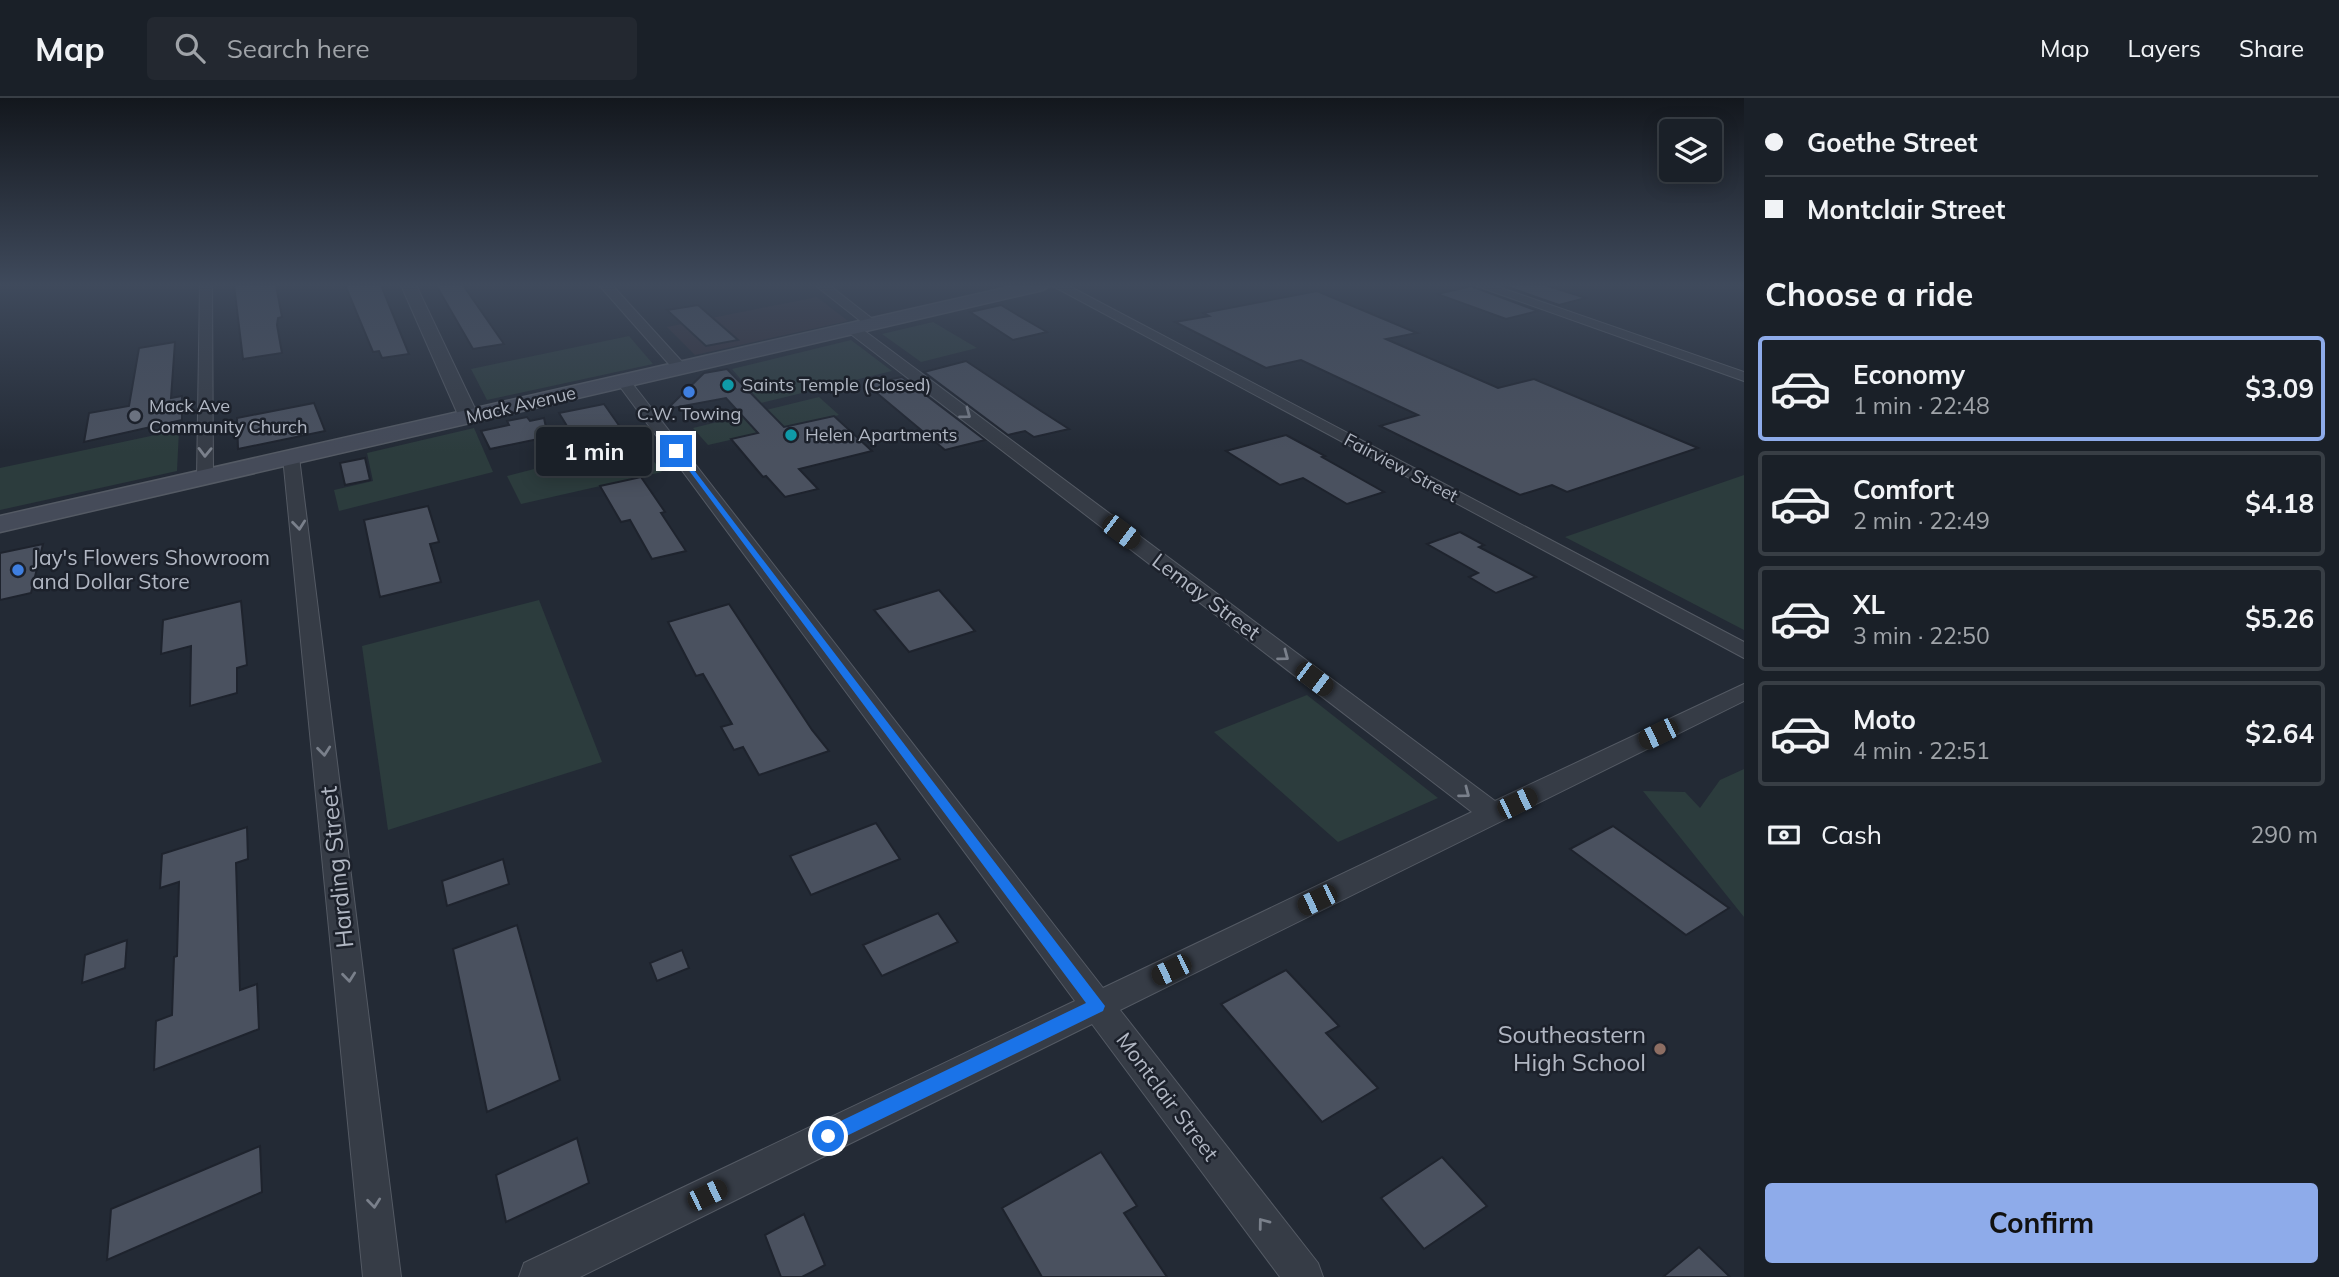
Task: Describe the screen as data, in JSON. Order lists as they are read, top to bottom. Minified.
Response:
{"streets":{"main road":["Mack Avenue"],"street":["Fairview Street","Lemay Street","Harding Street","Montclair Street"]},"crossings":[["Mack Avenue","Harding Street"],["Mack Avenue","Montclair Street"]],"one_way":["Lemay Street","Harding Street"],"places":["Saints Temple (Closed)","C.W. Towing","Mack Ave Community Church","Helen Apartments","Jay's Flowers Showroom and Dollar Store","Southeastern High School"],"page":{"header":"Map","search":"Search here","nav":["Map","Layers","Share"],"banner":["Goethe Street","Montclair Street"],"heading":"Choose a ride","list":[{"name":"Economy","note":"1 min · 22:48","value":"$3.09"},{"name":"Comfort","note":"2 min · 22:49","value":"$4.18"},{"name":"XL","note":"3 min · 22:50","value":"$5.26"},{"name":"Moto","note":"4 min · 22:51","value":"$2.64"}],"bubble":"1 min","pay":["Cash","290 m"],"buttons":"Confirm"}}
